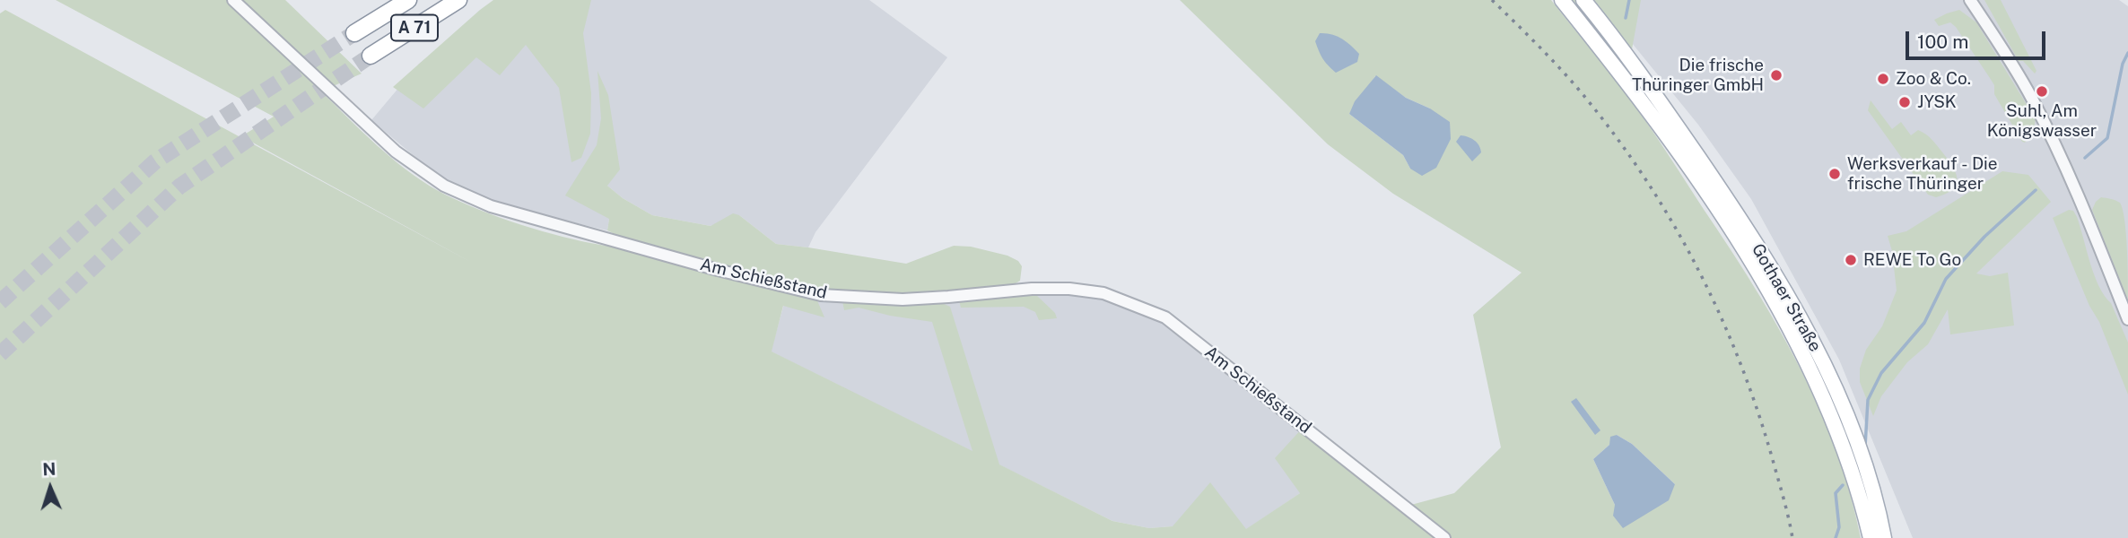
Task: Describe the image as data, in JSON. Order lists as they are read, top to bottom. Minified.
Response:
{"streets":{"highway":["A 71"],"main road":["Gothaer Straße"],"street":["Am Schießstand"]},"places":["Die frische Thüringer GmbH","Zoo & Co.","Suhl, Am Königswasser","JYSK","Werksverkauf - Die frische Thüringer","REWE To Go"],"scale_bar":"100 m","north":"top"}
